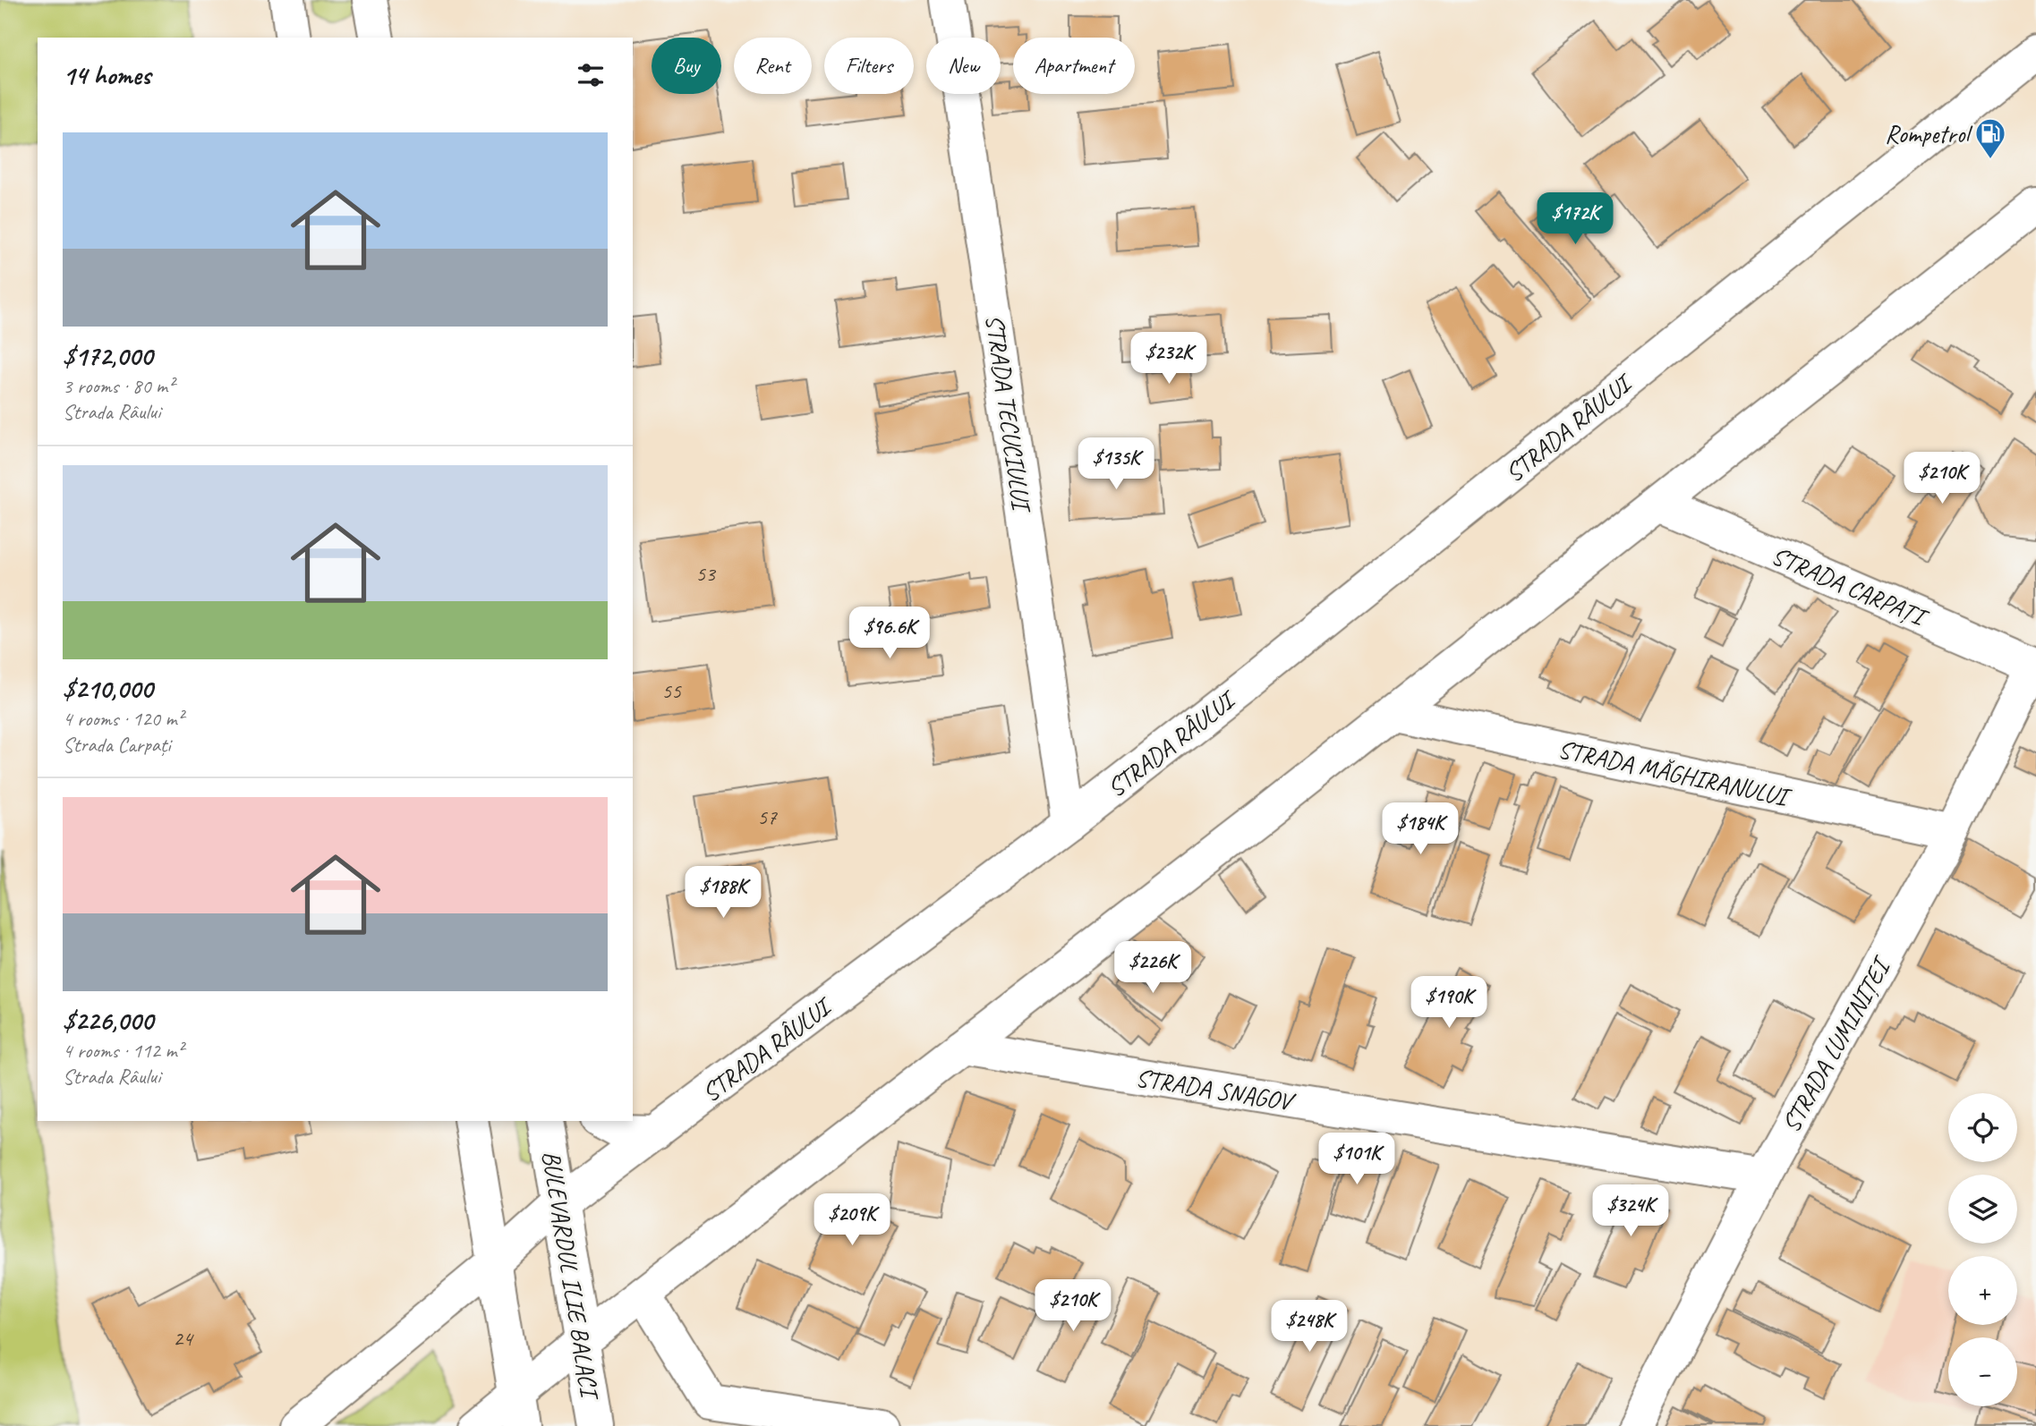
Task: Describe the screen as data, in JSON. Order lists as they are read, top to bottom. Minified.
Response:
{"streets":{"main road":["STRADA TECUCIULUI","STRADA RÂULUI","STRADA CARPAȚI","STRADA MĂGHIRANULUI","STRADA LUMINIȚEI","STRADA SNAGOV","BULEVARDUL ILIE BALACI"]},"crossings":[["STRADA TECUCIULUI","STRADA RÂULUI"],["STRADA RÂULUI","BULEVARDUL ILIE BALACI"],["STRADA CARPAȚI","STRADA LUMINIȚEI"],["STRADA MĂGHIRANULUI","STRADA LUMINIȚEI"],["STRADA LUMINIȚEI","STRADA SNAGOV"]],"places":{"fuel station":["Rompetrol"]},"house_numbers":["53","55","57","24"],"page":{"chip":["Buy","Rent","Filters","New","Apartment"],"heading":"14 homes","list":[{"name":"$172,000","note":"3 rooms · 80 m² · Strada Râului"},{"name":"$210,000","note":"4 rooms · 120 m² · Strada Carpați"},{"name":"$226,000","note":"4 rooms · 112 m² · Strada Râului"}],"price":["$172K","$232K","$135K","$210K","$96.6K","$184K","$188K","$226K","$190K","$101K","$324K","$209K","$210K","$248K"],"map_buttons":["+","−"]}}
